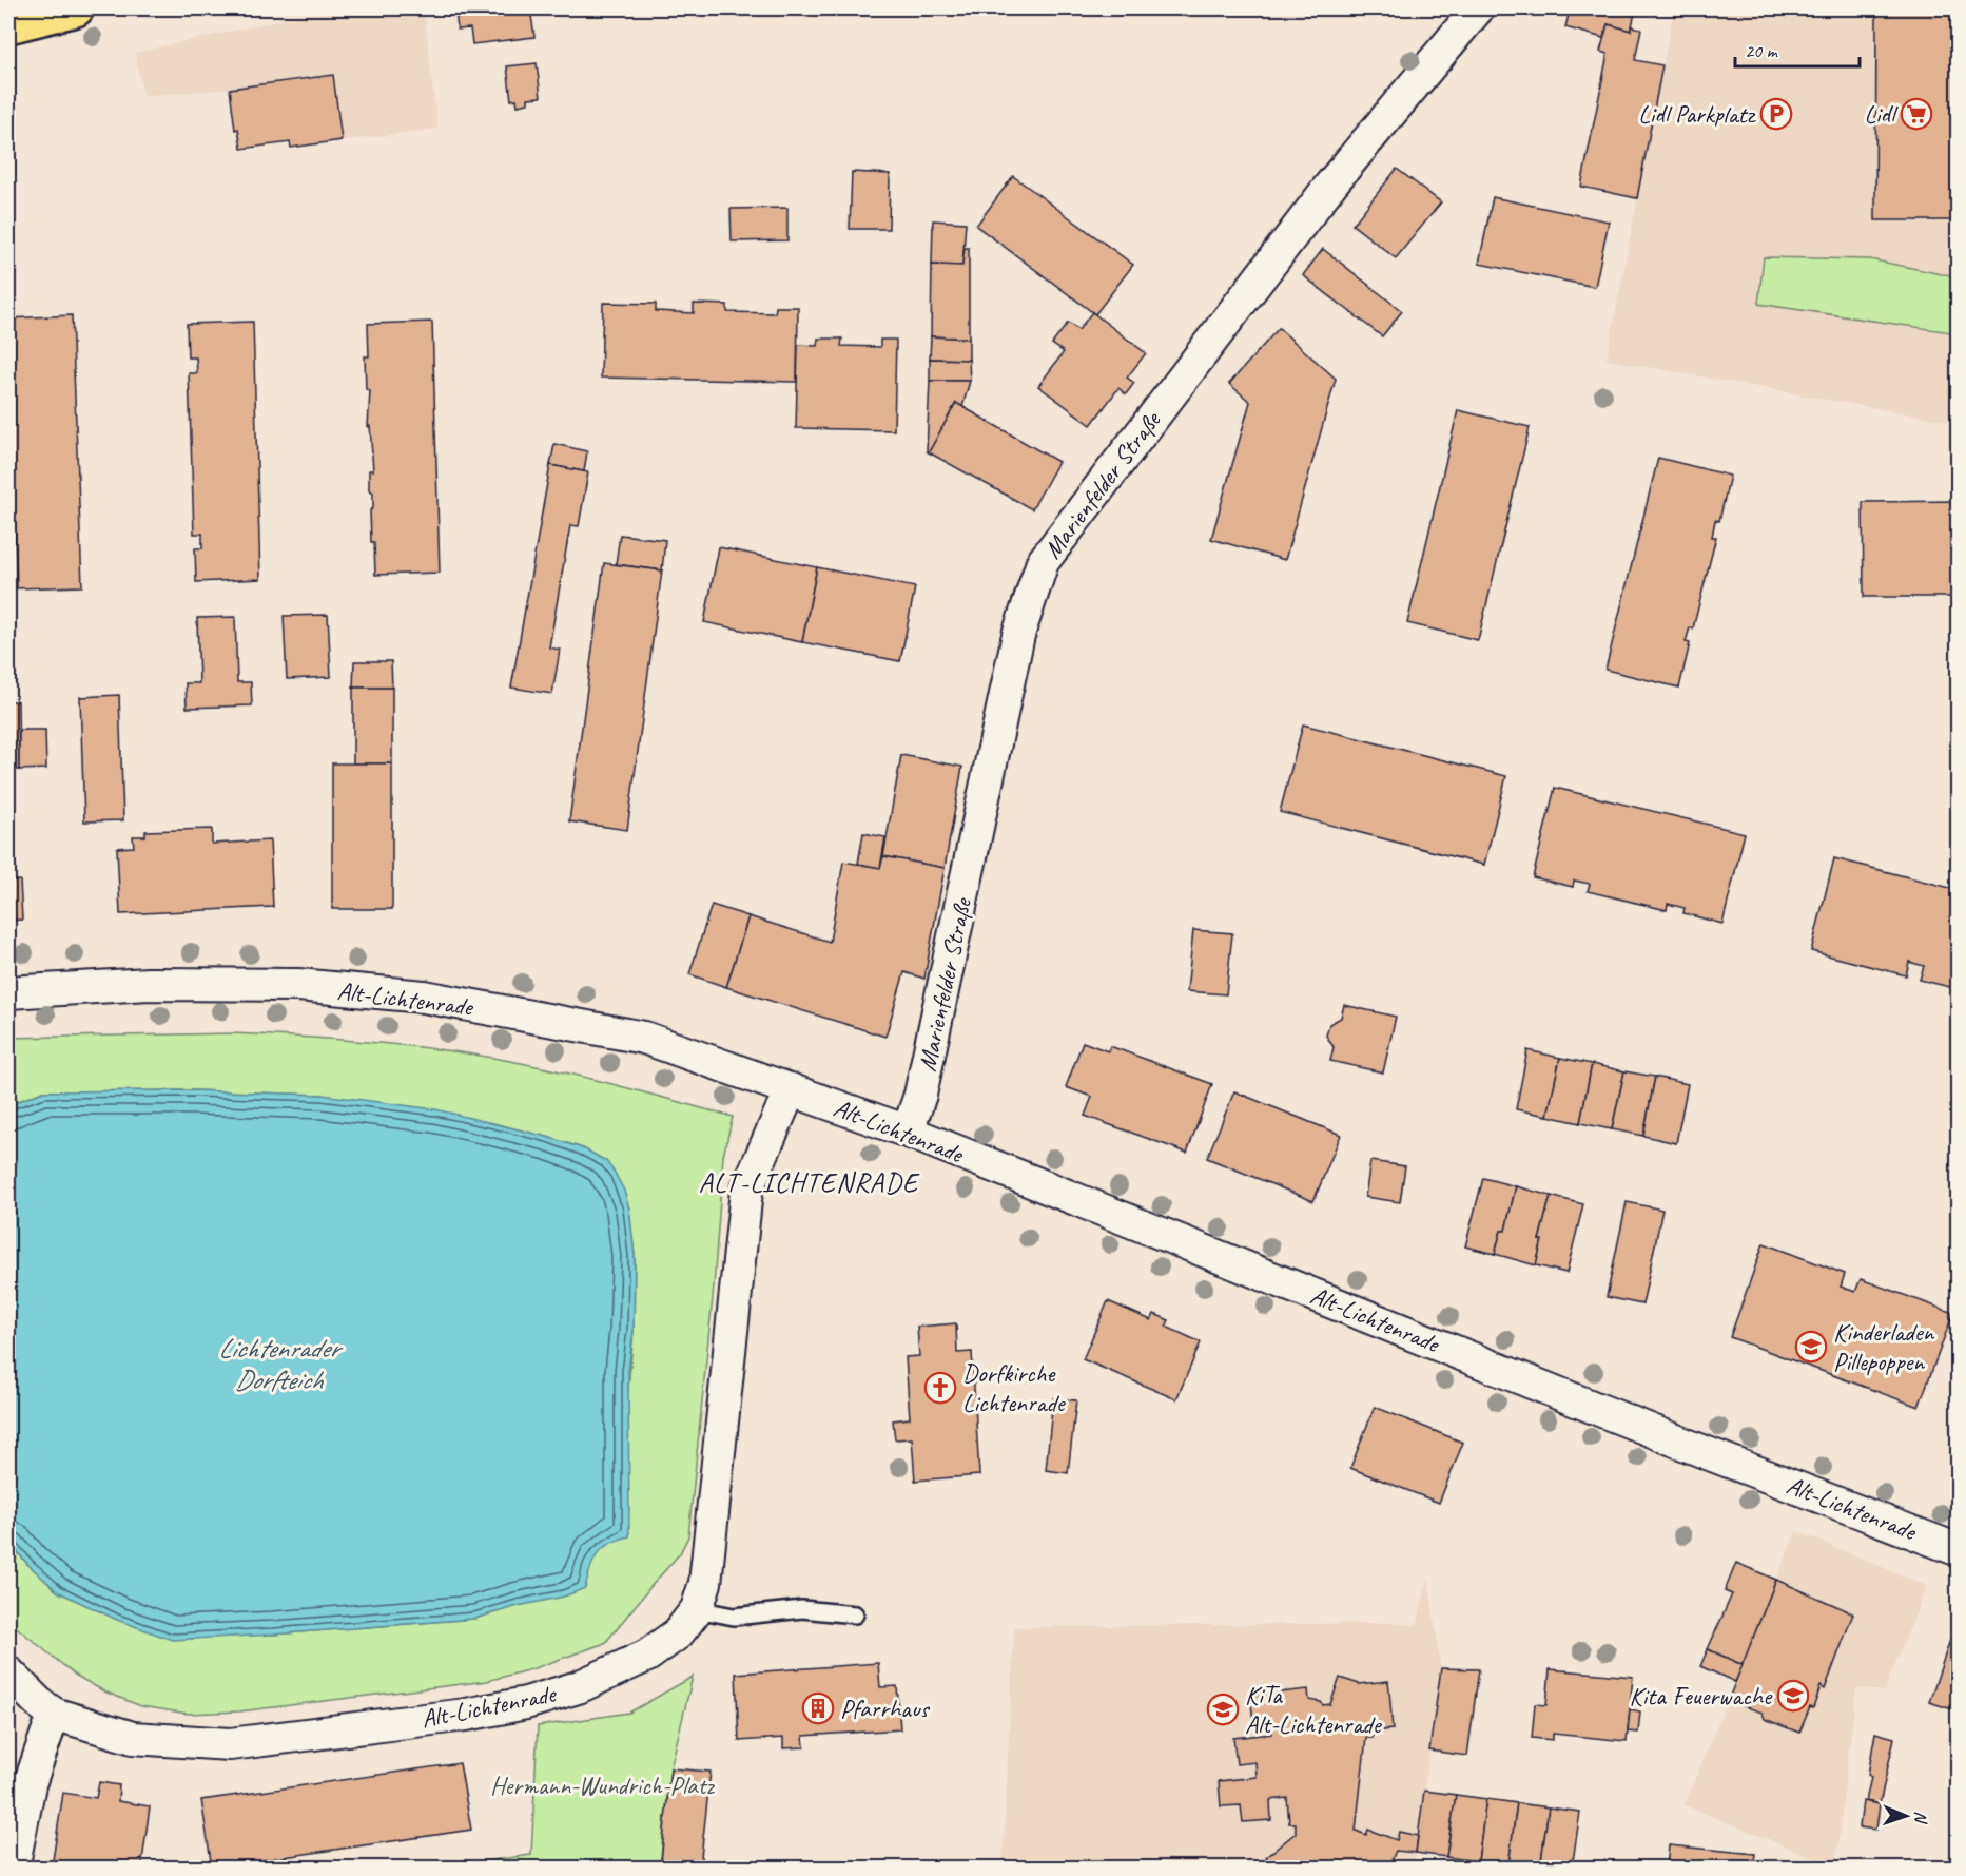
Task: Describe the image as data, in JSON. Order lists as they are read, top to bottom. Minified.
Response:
{"streets":{"street":["Marienfelder Straße","Alt-Lichtenrade"]},"crossings":[["Marienfelder Straße","Alt-Lichtenrade"]],"districts":["ALT-LICHTENRADE"],"water":["Lichtenrader Dorfteich"],"parks":["Hermann-Wundrich-Platz"],"places":{"parking":["Lidl Parkplatz"],"supermarket":["Lidl"],"school or university":["Kinderladen Pillepoppen","Kita Feuerwache","KiTa Alt-Lichtenrade"],"church":["Dorfkirche Lichtenrade"],"building":["Pfarrhaus"]},"scale_bar":"20 m","north":"right"}
